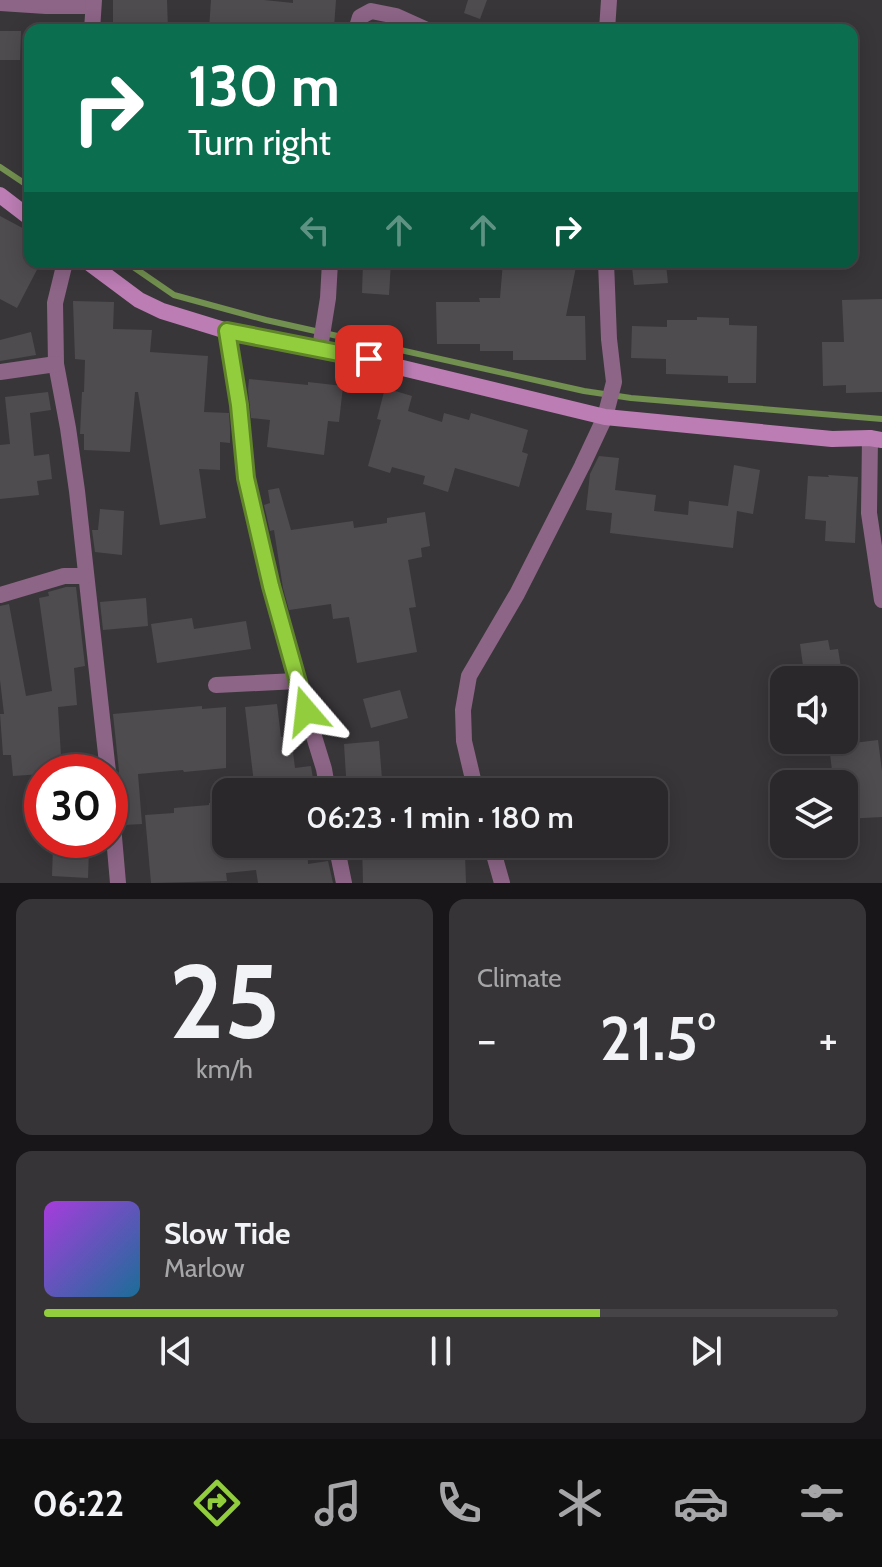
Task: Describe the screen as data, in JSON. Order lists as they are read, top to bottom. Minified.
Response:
{"page":{"turn":["130 m","Turn right"],"limit":"30","trip":"06:23 · 1 min · 180 m","tile":[["25","km/h"],"Climate"],"heat":["−","21.5°","+"],"song":["Slow Tide","Marlow"],"tabs":"06:22"}}
